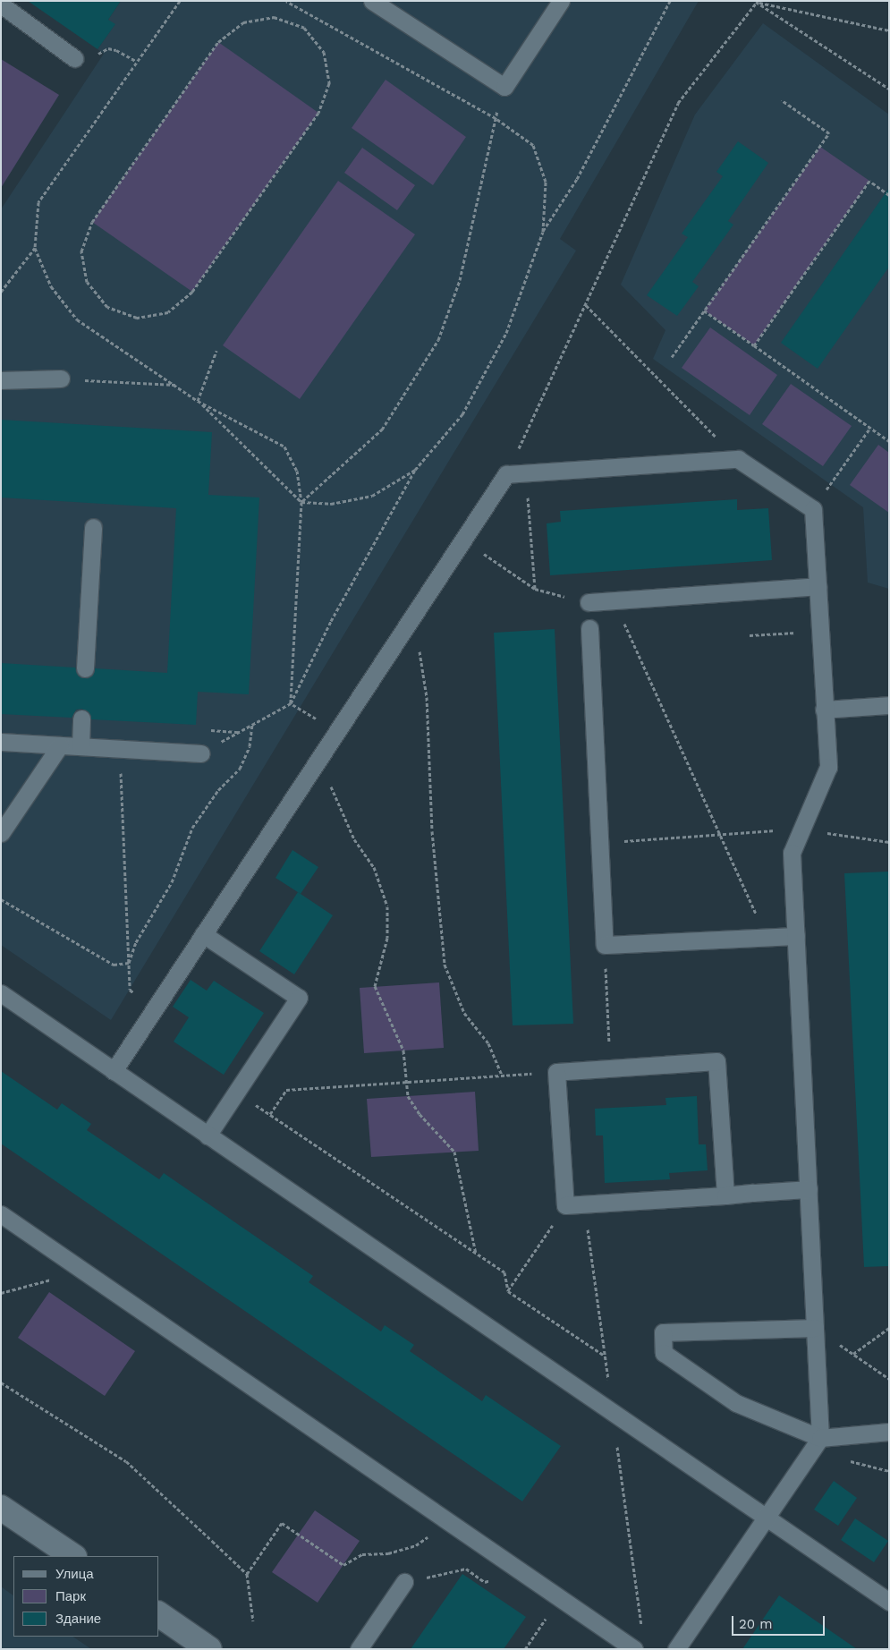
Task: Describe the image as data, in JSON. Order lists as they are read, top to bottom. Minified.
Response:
{"legend":["Улица","Парк","Здание"],"scale_bar":"20 m"}
